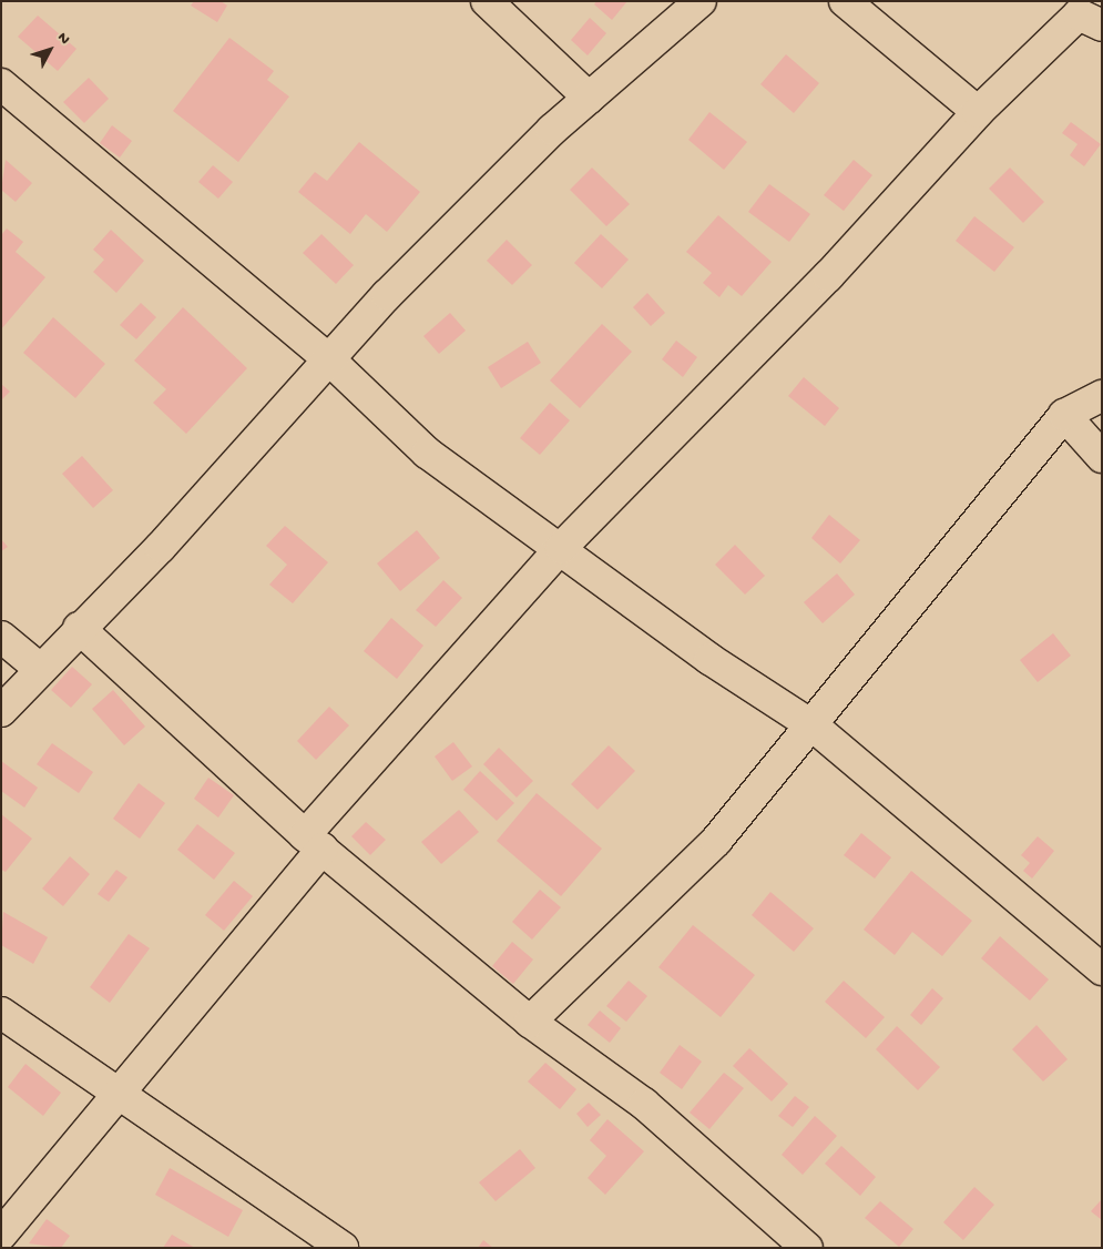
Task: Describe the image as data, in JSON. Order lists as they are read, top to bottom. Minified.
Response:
{"north":"top right"}
